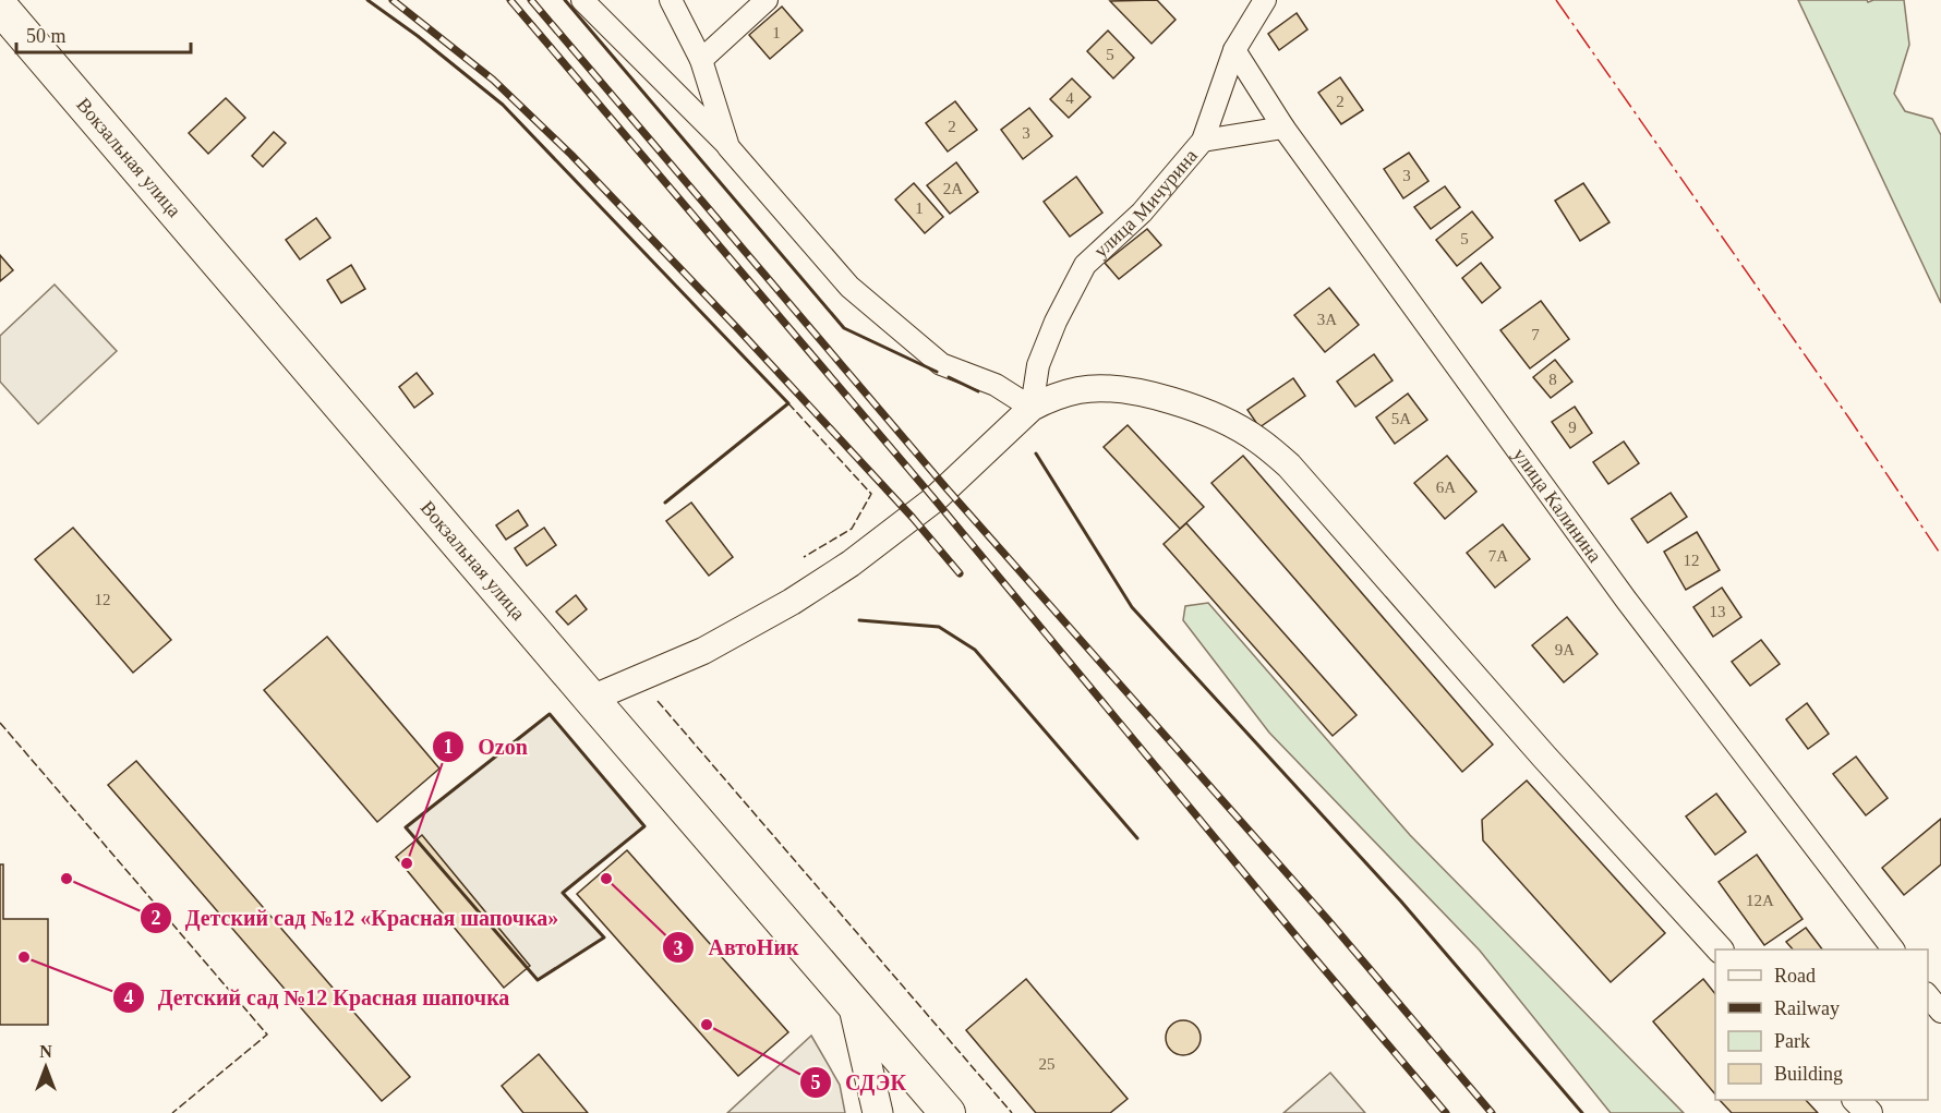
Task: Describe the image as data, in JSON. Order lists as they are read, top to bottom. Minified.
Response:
{"streets":{"highway":["Вокзальная улица"],"street":["улица Мичурина","улица Калинина"]},"crossings":[["улица Мичурина","улица Калинина"]],"places":["Ozon","Детский сад №12 «Красная шапочка»","АвтоНик","Детский сад №12 Красная шапочка","СДЭК"],"house_numbers":["1","5","4","2","2","3","3","2А","1","5","3А","7","8","5А","9","6А","7А","12","12","13","9А","12А","25"],"legend":["Road","Railway","Park","Building"],"scale_bar":"50 m","north":"top"}
